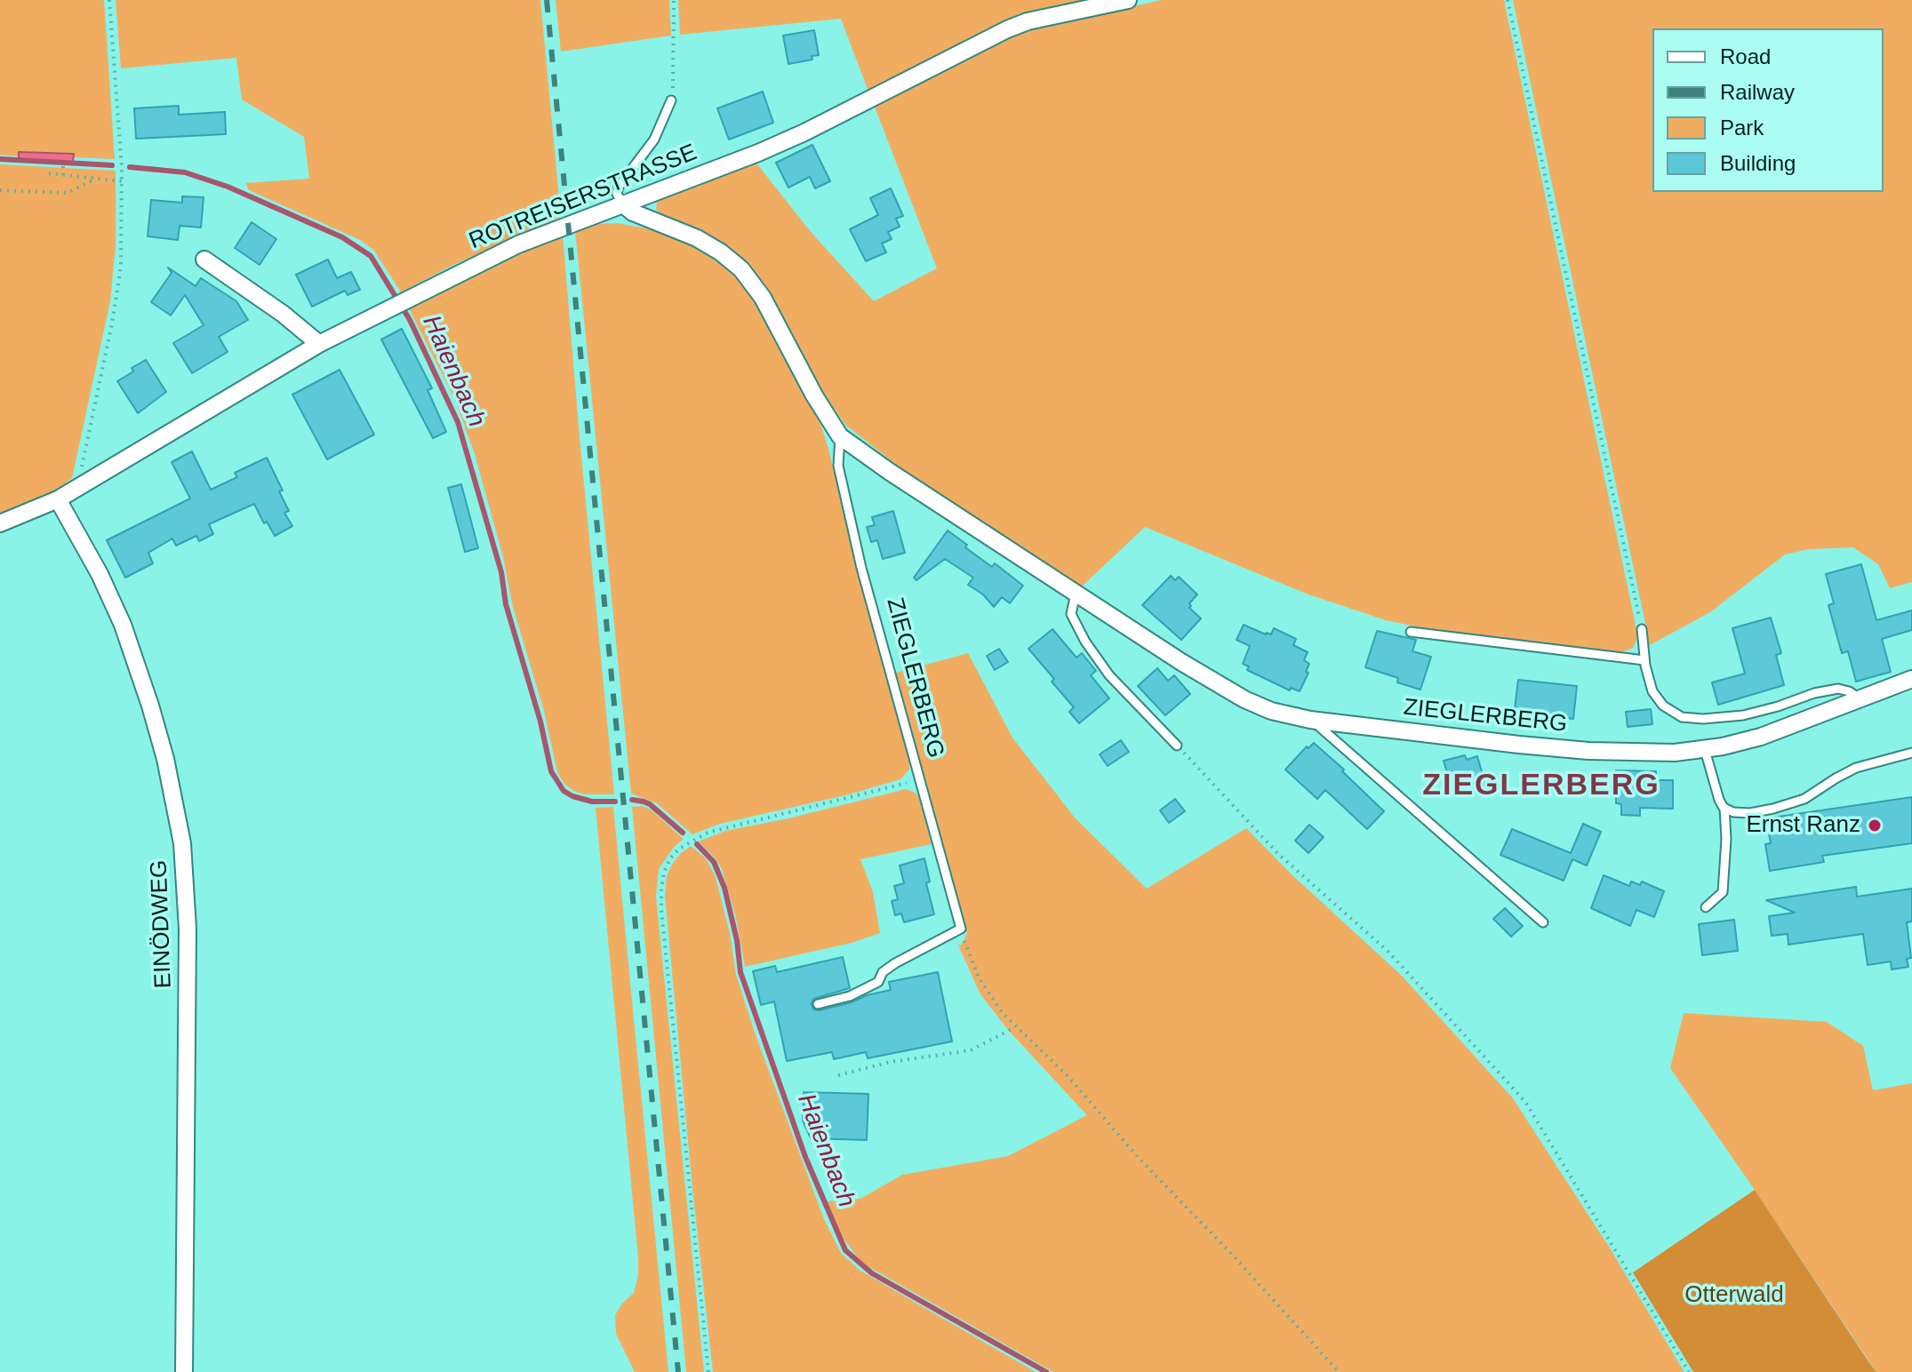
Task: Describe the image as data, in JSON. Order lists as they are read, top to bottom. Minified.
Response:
{"streets":{"street":["ROTREISERSTRASSE","ZIEGLERBERG","EINÖDWEG"]},"crossings":[["ROTREISERSTRASSE","ZIEGLERBERG"],["ROTREISERSTRASSE","EINÖDWEG"]],"districts":["ZIEGLERBERG"],"water":["Haienbach"],"parks":["Otterwald"],"places":["Ernst Ranz"],"legend":["Road","Railway","Park","Building"]}
